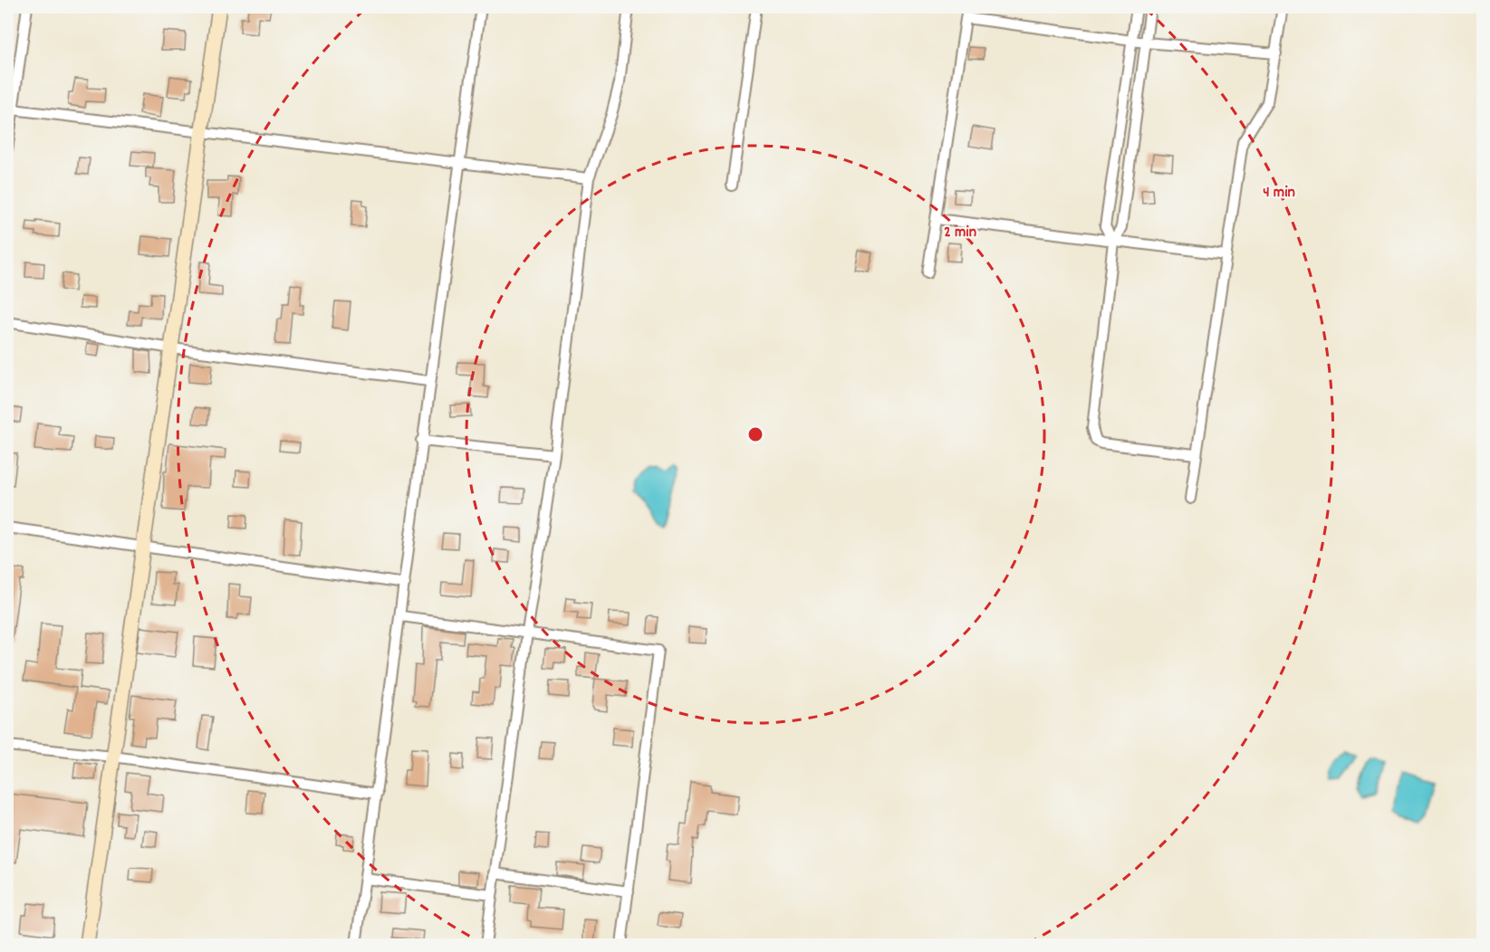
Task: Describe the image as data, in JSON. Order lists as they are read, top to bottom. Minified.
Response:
{"rings":["4 min","2 min"]}
